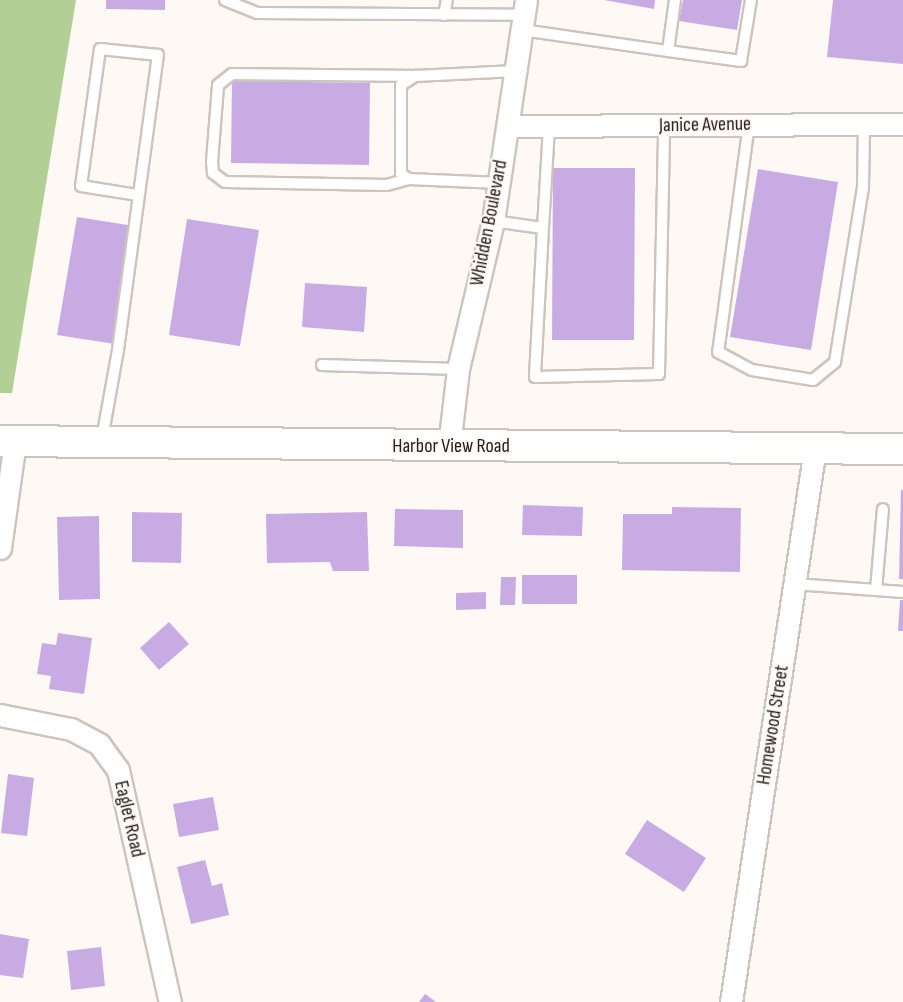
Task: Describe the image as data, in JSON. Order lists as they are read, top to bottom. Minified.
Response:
{"streets":{"main road":["Harbor View Road"],"street":["Janice Avenue","Whidden Boulevard","Homewood Street","Eaglet Road"]},"crossings":[["Janice Avenue","Whidden Boulevard"],["Whidden Boulevard","Harbor View Road"],["Harbor View Road","Homewood Street"]]}
